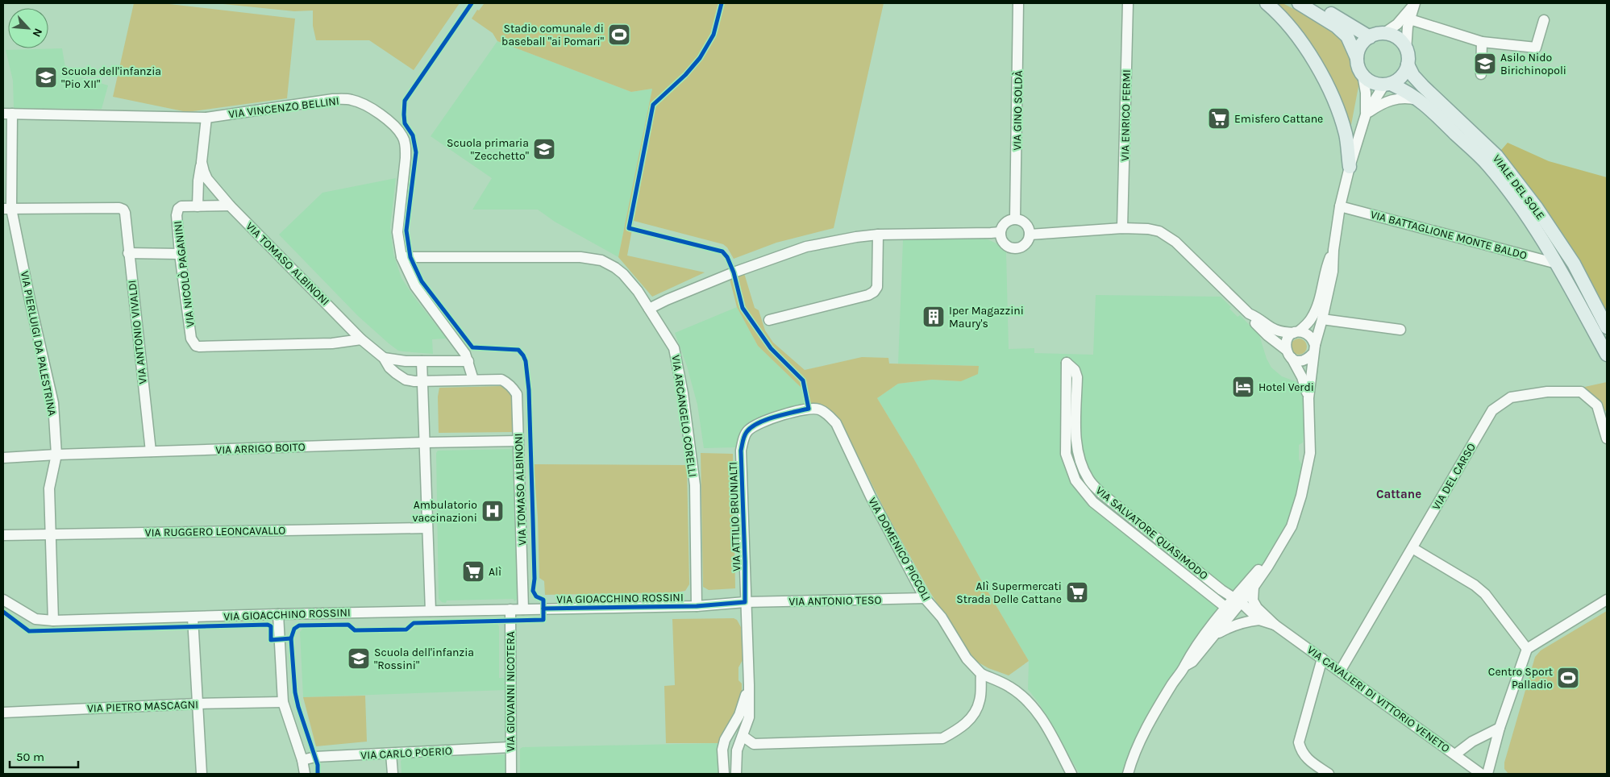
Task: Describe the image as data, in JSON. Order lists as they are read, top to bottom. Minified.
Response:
{"streets":{"main road":["VIALE DEL SOLE"],"street":["VIA VINCENZO BELLINI","VIA GINO SOLDÀ","VIA ENRICO FERMI","VIA BATTAGLIONE MONTE BALDO","VIA TOMASO ALBINONI","VIA NICOLÒ PAGANINI","VIA ANTONIO VIVALDI","VIA PIERLUIGI DA PALESTRINA","VIA ARCANGELO CORELLI","VIA ARRIGO BOITO","VIA DEL CARSO","VIA ATTILIO BRUNIALTI","VIA RUGGERO LEONCAVALLO","VIA SALVATORE QUASIMODO","VIA DOMENICO PICCOLI","VIA GIOACCHINO ROSSINI","VIA ANTONIO TESO","VIA GIOVANNI NICOTERA","VIA CAVALIERI DI VITTORIO VENETO","VIA PIETRO MASCAGNI","VIA CARLO POERIO"]},"crossings":[["VIA VINCENZO BELLINI","VIA TOMASO ALBINONI"],["VIA VINCENZO BELLINI","VIA PIERLUIGI DA PALESTRINA"],["VIA VINCENZO BELLINI","VIA ARCANGELO CORELLI"],["VIALE DEL SOLE","VIA BATTAGLIONE MONTE BALDO"],["VIA TOMASO ALBINONI","VIA NICOLÒ PAGANINI"],["VIA TOMASO ALBINONI","VIA ARRIGO BOITO"],["VIA TOMASO ALBINONI","VIA GIOACCHINO ROSSINI"],["VIA ANTONIO VIVALDI","VIA PIERLUIGI DA PALESTRINA"],["VIA ANTONIO VIVALDI","VIA ARRIGO BOITO"],["VIA PIERLUIGI DA PALESTRINA","VIA ARRIGO BOITO"],["VIA PIERLUIGI DA PALESTRINA","VIA RUGGERO LEONCAVALLO"],["VIA PIERLUIGI DA PALESTRINA","VIA GIOACCHINO ROSSINI"],["VIA ARCANGELO CORELLI","VIA GIOACCHINO ROSSINI"],["VIA ARCANGELO CORELLI","VIA ANTONIO TESO"],["VIA DEL CARSO","VIA CAVALIERI DI VITTORIO VENETO"],["VIA ATTILIO BRUNIALTI","VIA DOMENICO PICCOLI"],["VIA ATTILIO BRUNIALTI","VIA ANTONIO TESO"],["VIA SALVATORE QUASIMODO","VIA CAVALIERI DI VITTORIO VENETO"],["VIA DOMENICO PICCOLI","VIA ANTONIO TESO"],["VIA GIOACCHINO ROSSINI","VIA ANTONIO TESO"],["VIA GIOACCHINO ROSSINI","VIA GIOVANNI NICOTERA"],["VIA GIOVANNI NICOTERA","VIA CARLO POERIO"]],"districts":["Cattane"],"places":{"sports":["Stadio comunale di baseball \"ai Pomari\"","Centro Sport Palladio"],"school or university":["Asilo Nido Birichinopoli","Scuola dell'infanzia \"Pio XII\"","Scuola primaria \"Zecchetto\"","Scuola dell'infanzia \"Rossini\""],"supermarket":["Emisfero Cattane","Alì","Alì Supermercati Strada Delle Cattane"],"building":["Iper Magazzini Maury's"],"hotel":["Hotel Verdi"],"hospital":["Ambulatorio vaccinazioni"]},"scale_bar":"50 m","north":"bottom right"}
